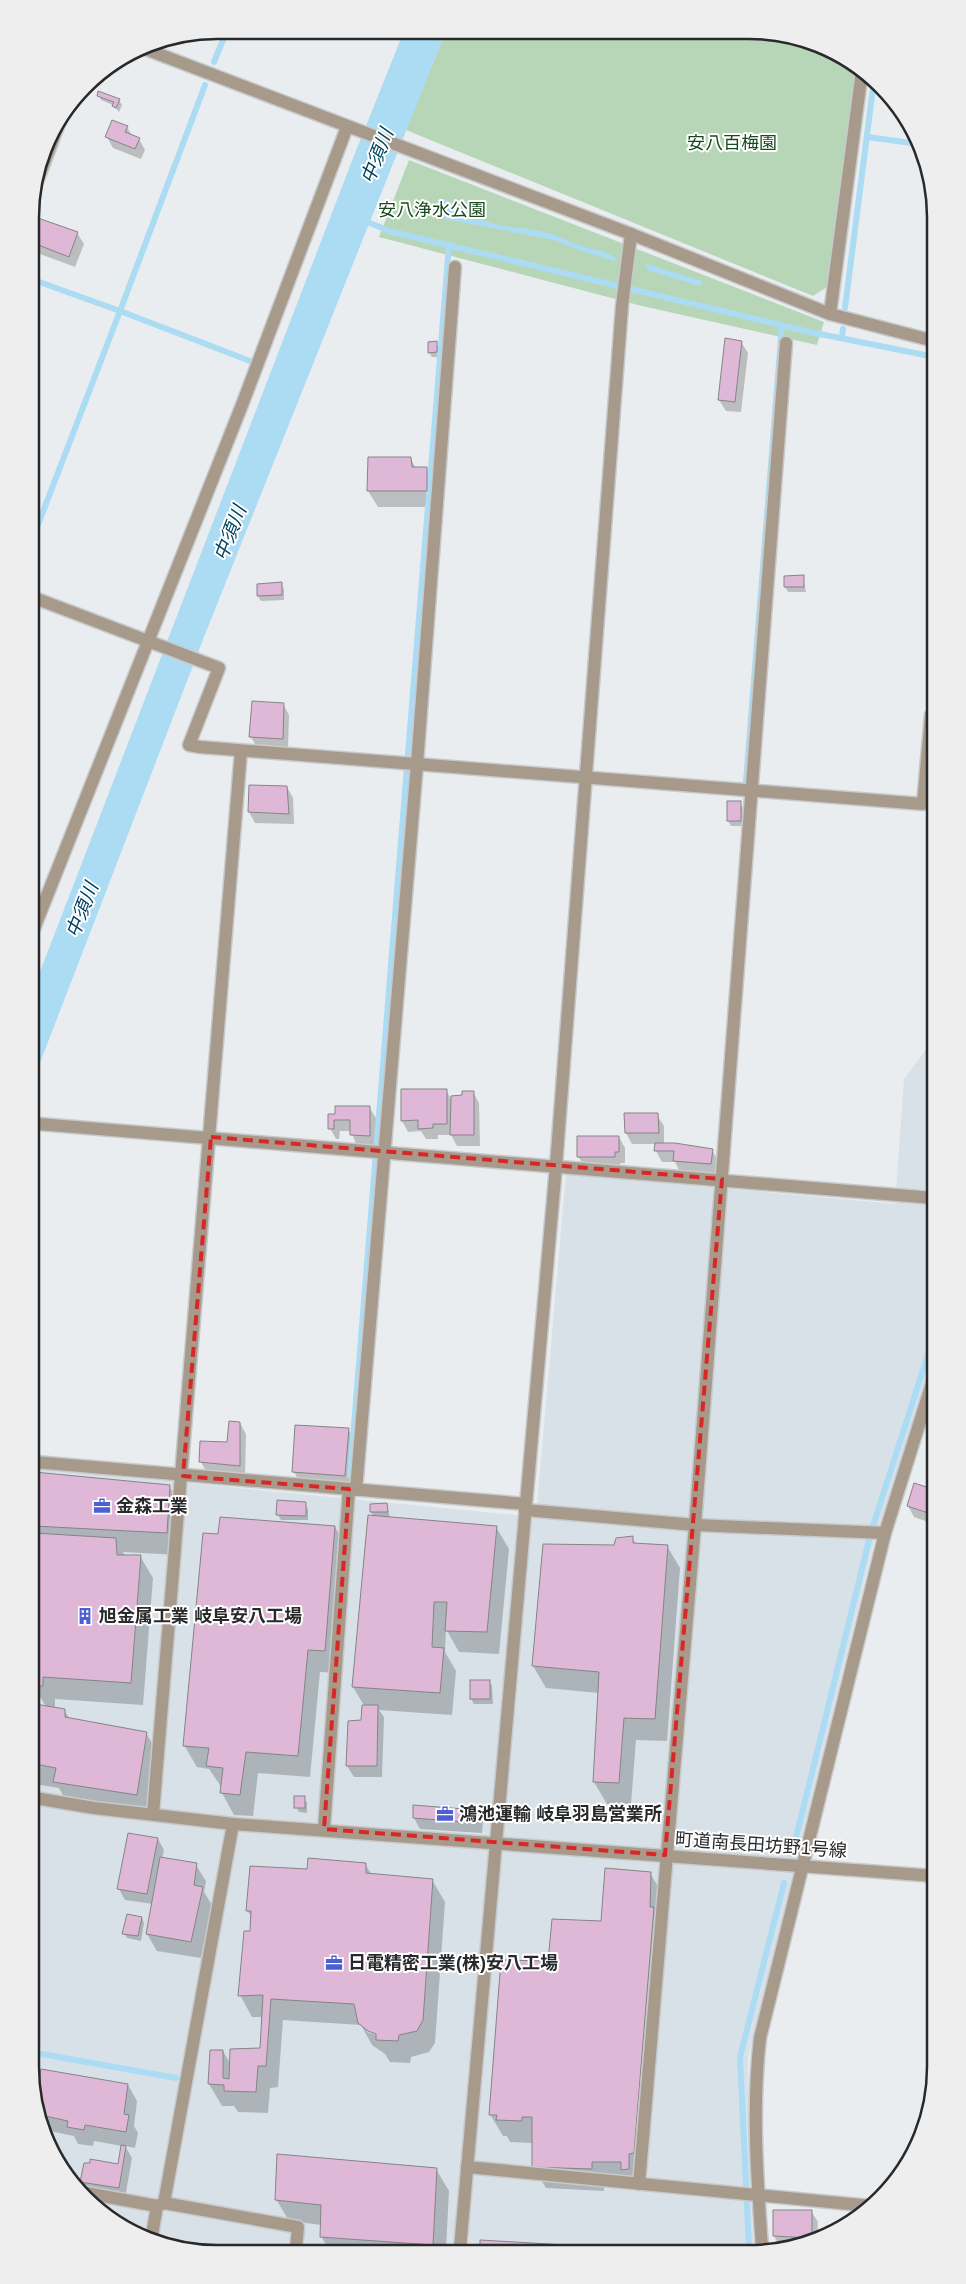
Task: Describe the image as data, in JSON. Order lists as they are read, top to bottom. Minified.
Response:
{"streets":{"street":["町道南長田坊野1号線"]},"water":["中須川"],"parks":["安八百梅園","安八浄水公園"],"places":{"office":["金森工業","鴻池運輸 岐阜羽島営業所","日電精密工業(株)安八工場"],"building":["旭金属工業 岐阜安八工場"]}}
